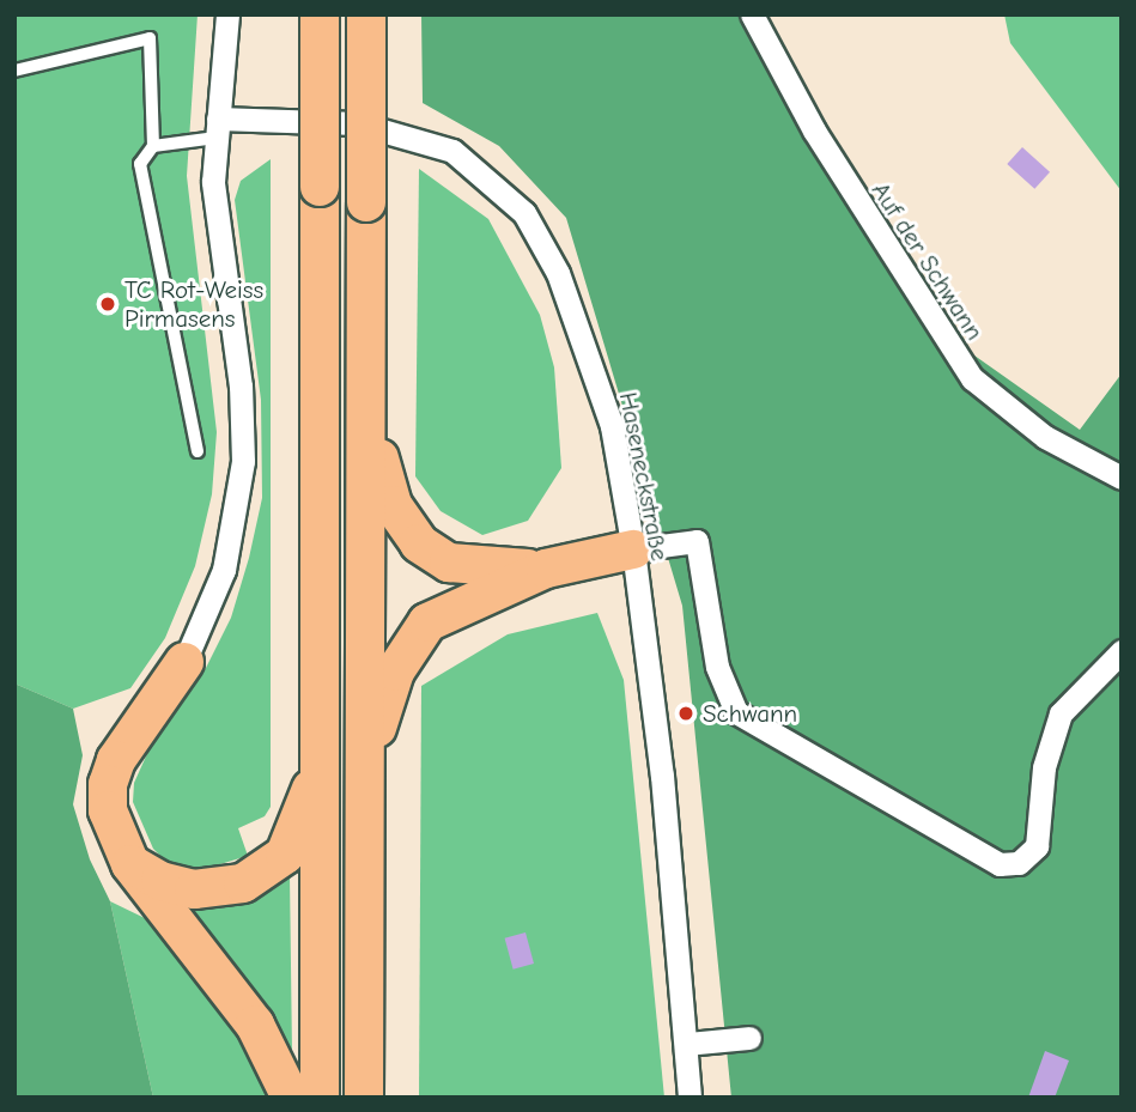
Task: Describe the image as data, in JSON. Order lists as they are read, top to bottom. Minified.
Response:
{"streets":{"street":["Auf der Schwann","Haseneckstraße"]},"places":["TC Rot-Weiss Pirmasens","Schwann"]}
